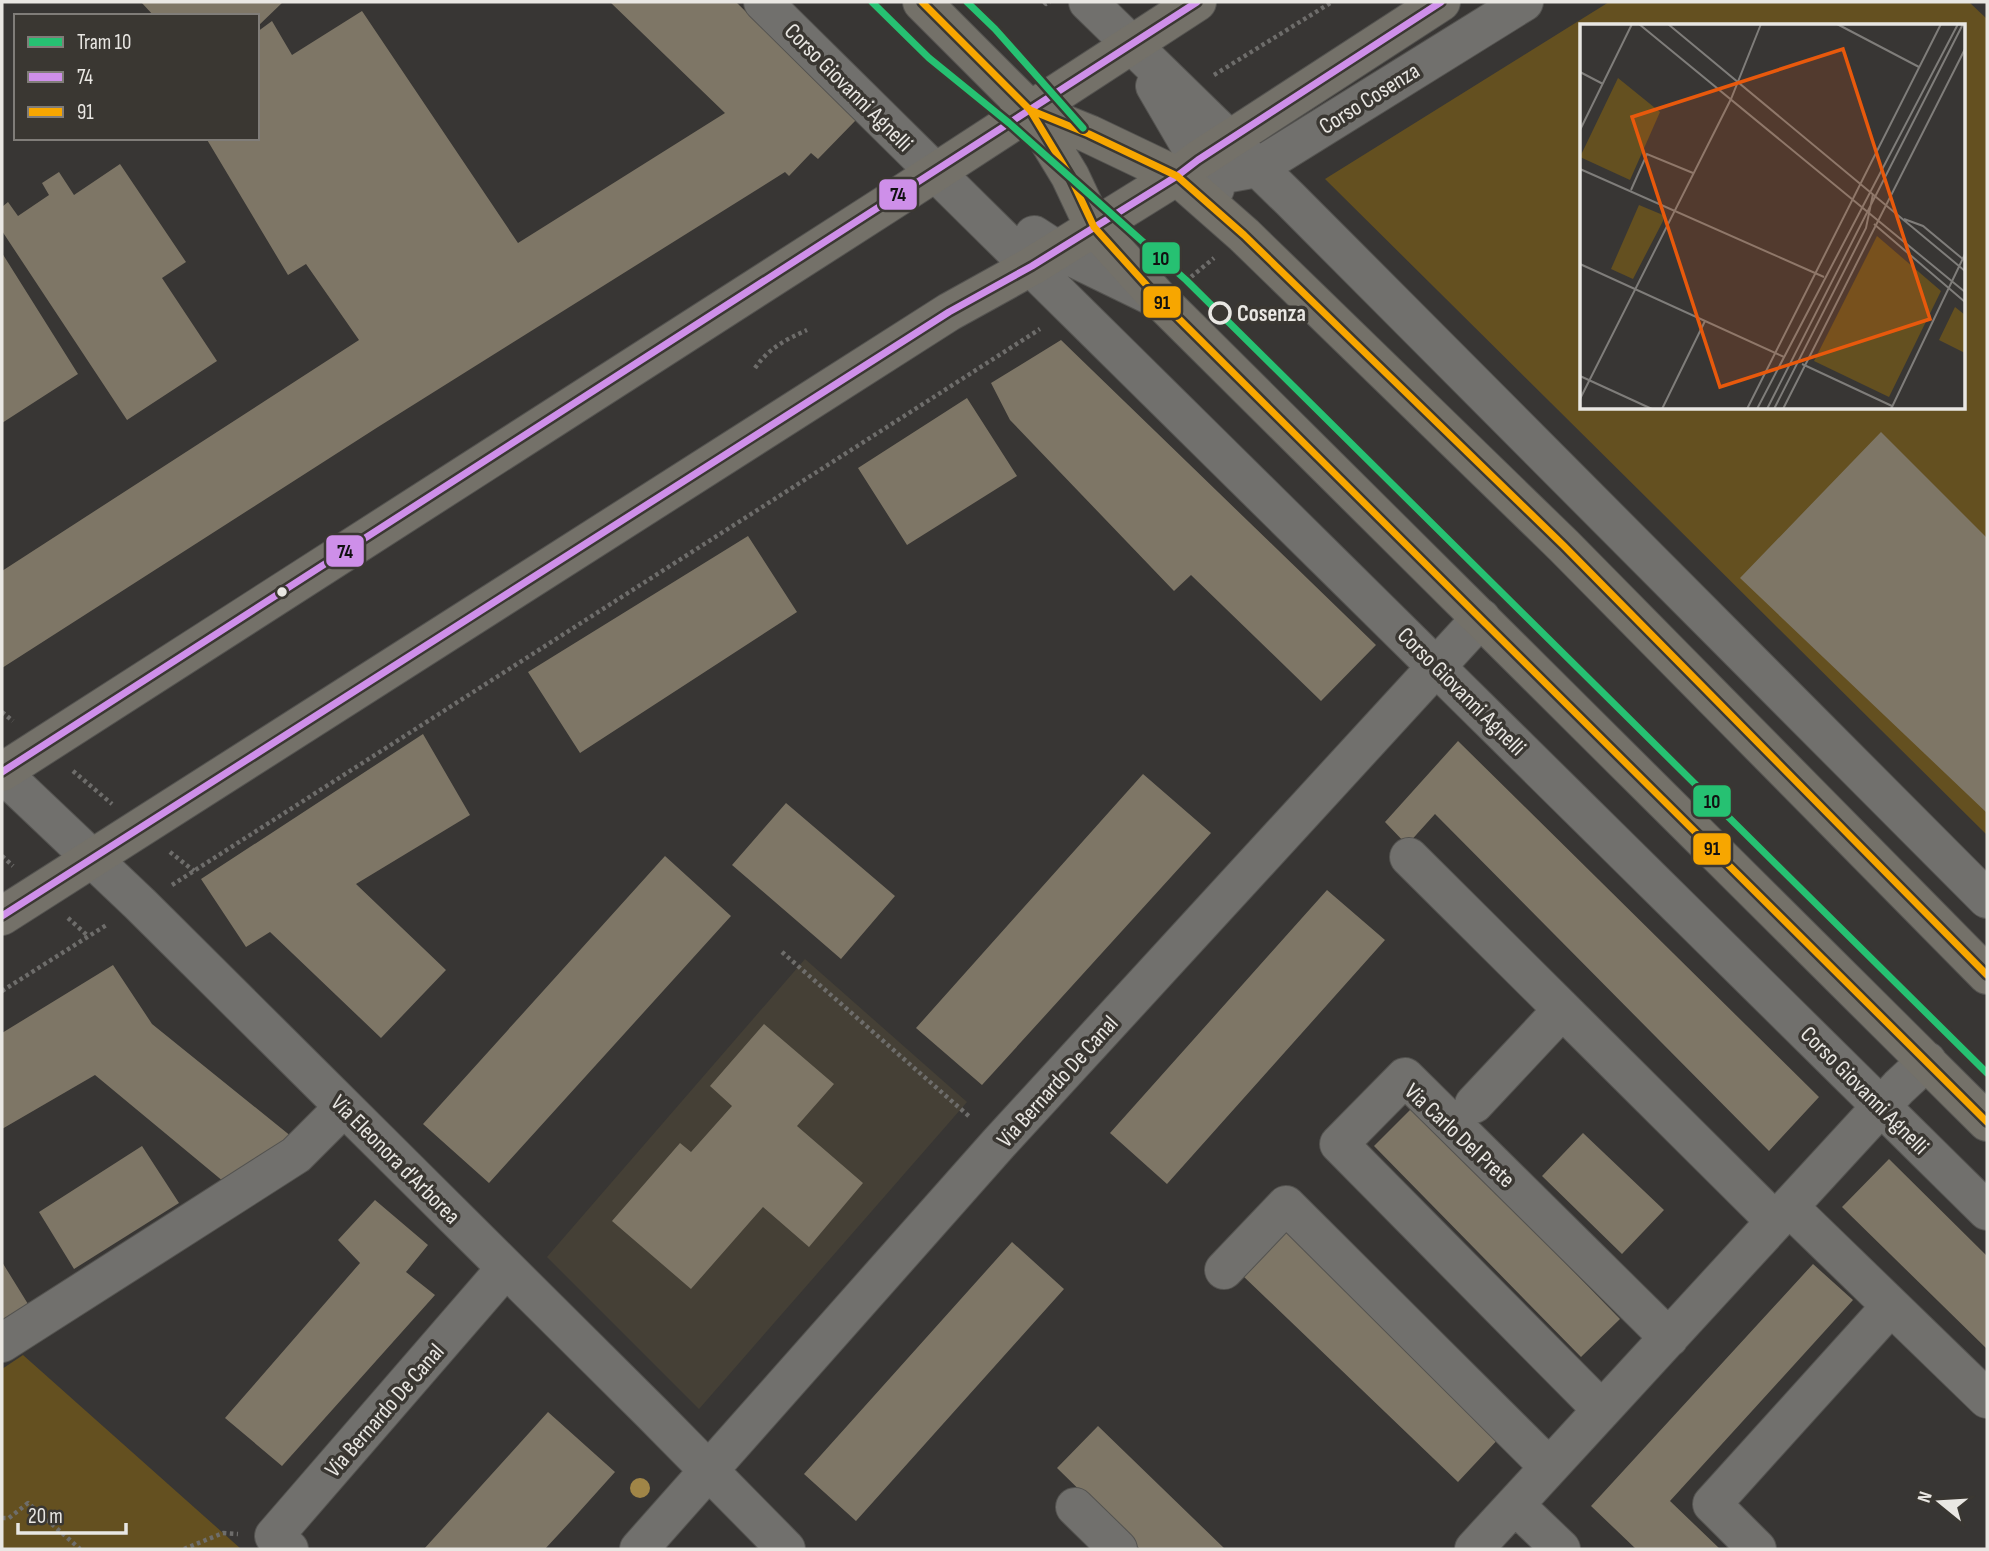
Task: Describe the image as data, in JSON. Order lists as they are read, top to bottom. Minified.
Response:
{"streets":{"main road":["Corso Giovanni Agnelli","Corso Cosenza"],"street":["Via Bernardo De Canal","Via Carlo Del Prete","Via Eleonora d'Arborea"]},"crossings":[["Corso Giovanni Agnelli","Corso Cosenza"],["Corso Giovanni Agnelli","Via Bernardo De Canal"],["Corso Cosenza","Via Eleonora d'Arborea"],["Via Bernardo De Canal","Via Eleonora d'Arborea"]],"places":["Cosenza"],"lines":["tram line 10","transit line 74","transit line 91"],"legend":["Tram 10","74","91"],"scale_bar":"20 m","north":"left"}
